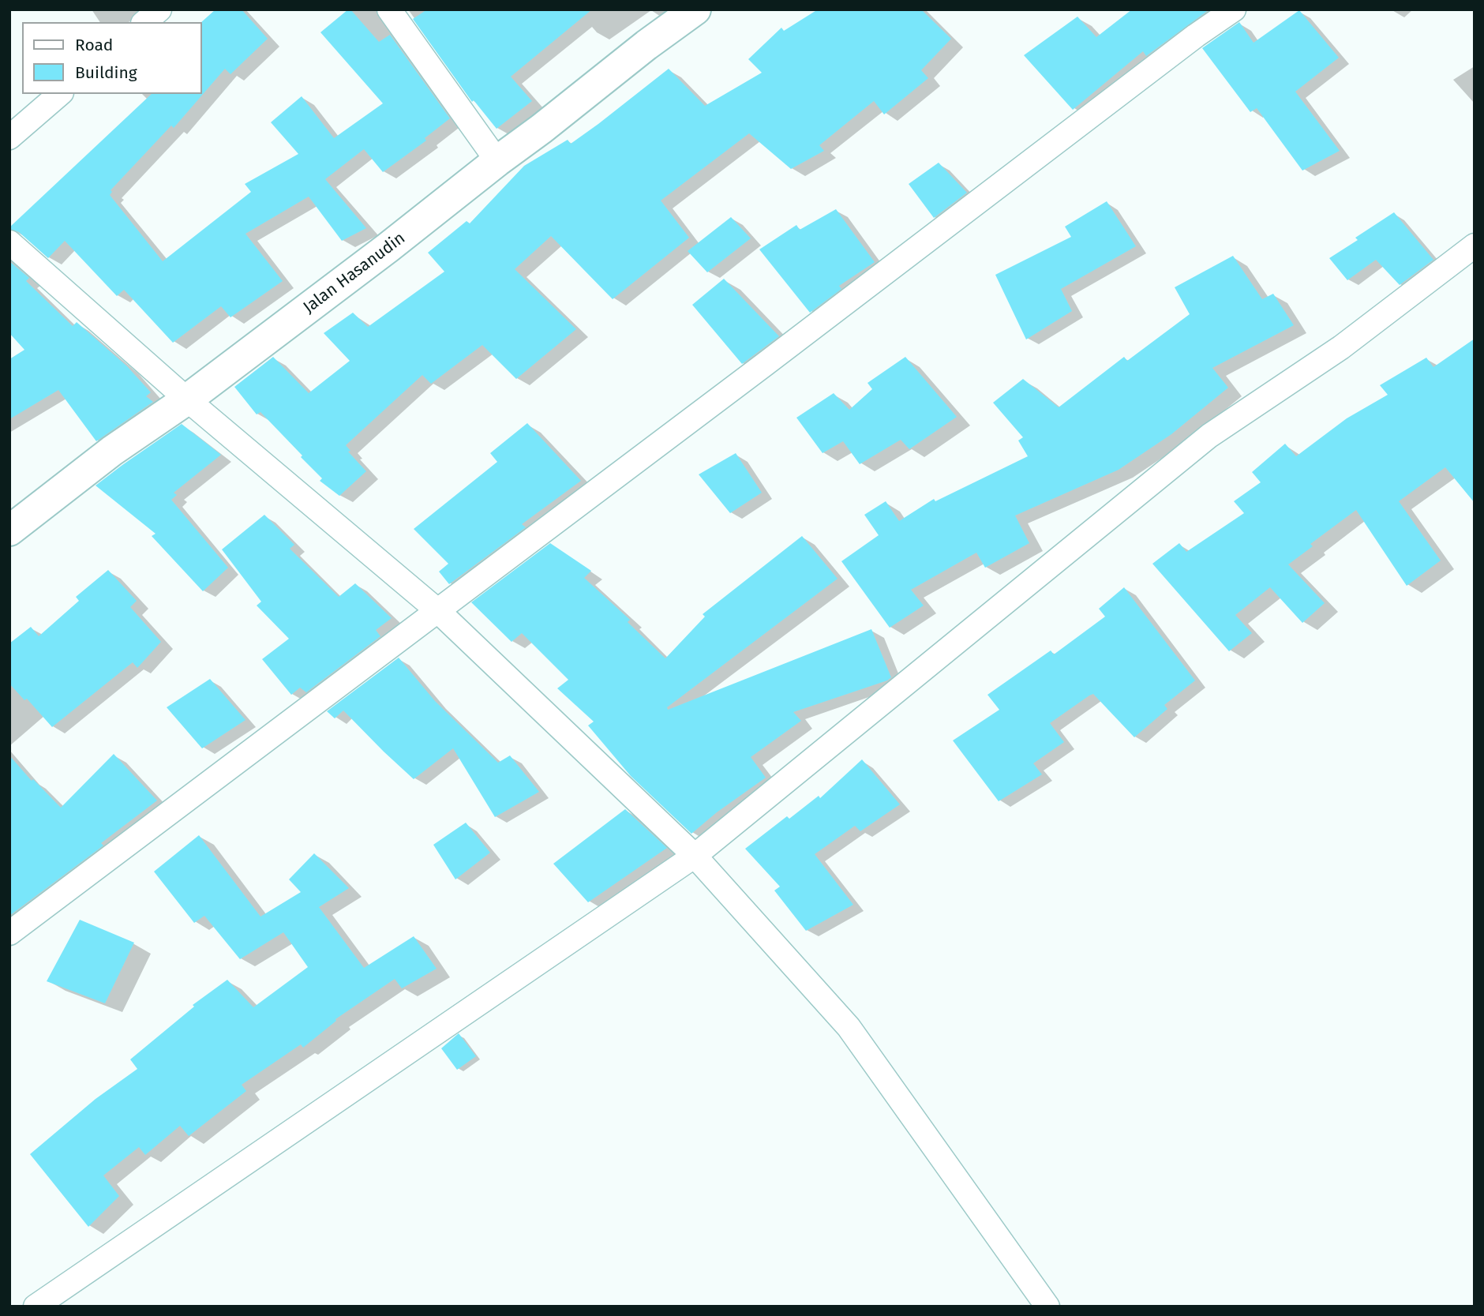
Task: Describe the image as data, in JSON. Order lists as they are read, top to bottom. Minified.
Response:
{"streets":{"main road":["Jalan Hasanudin"]},"legend":["Road","Building"]}
